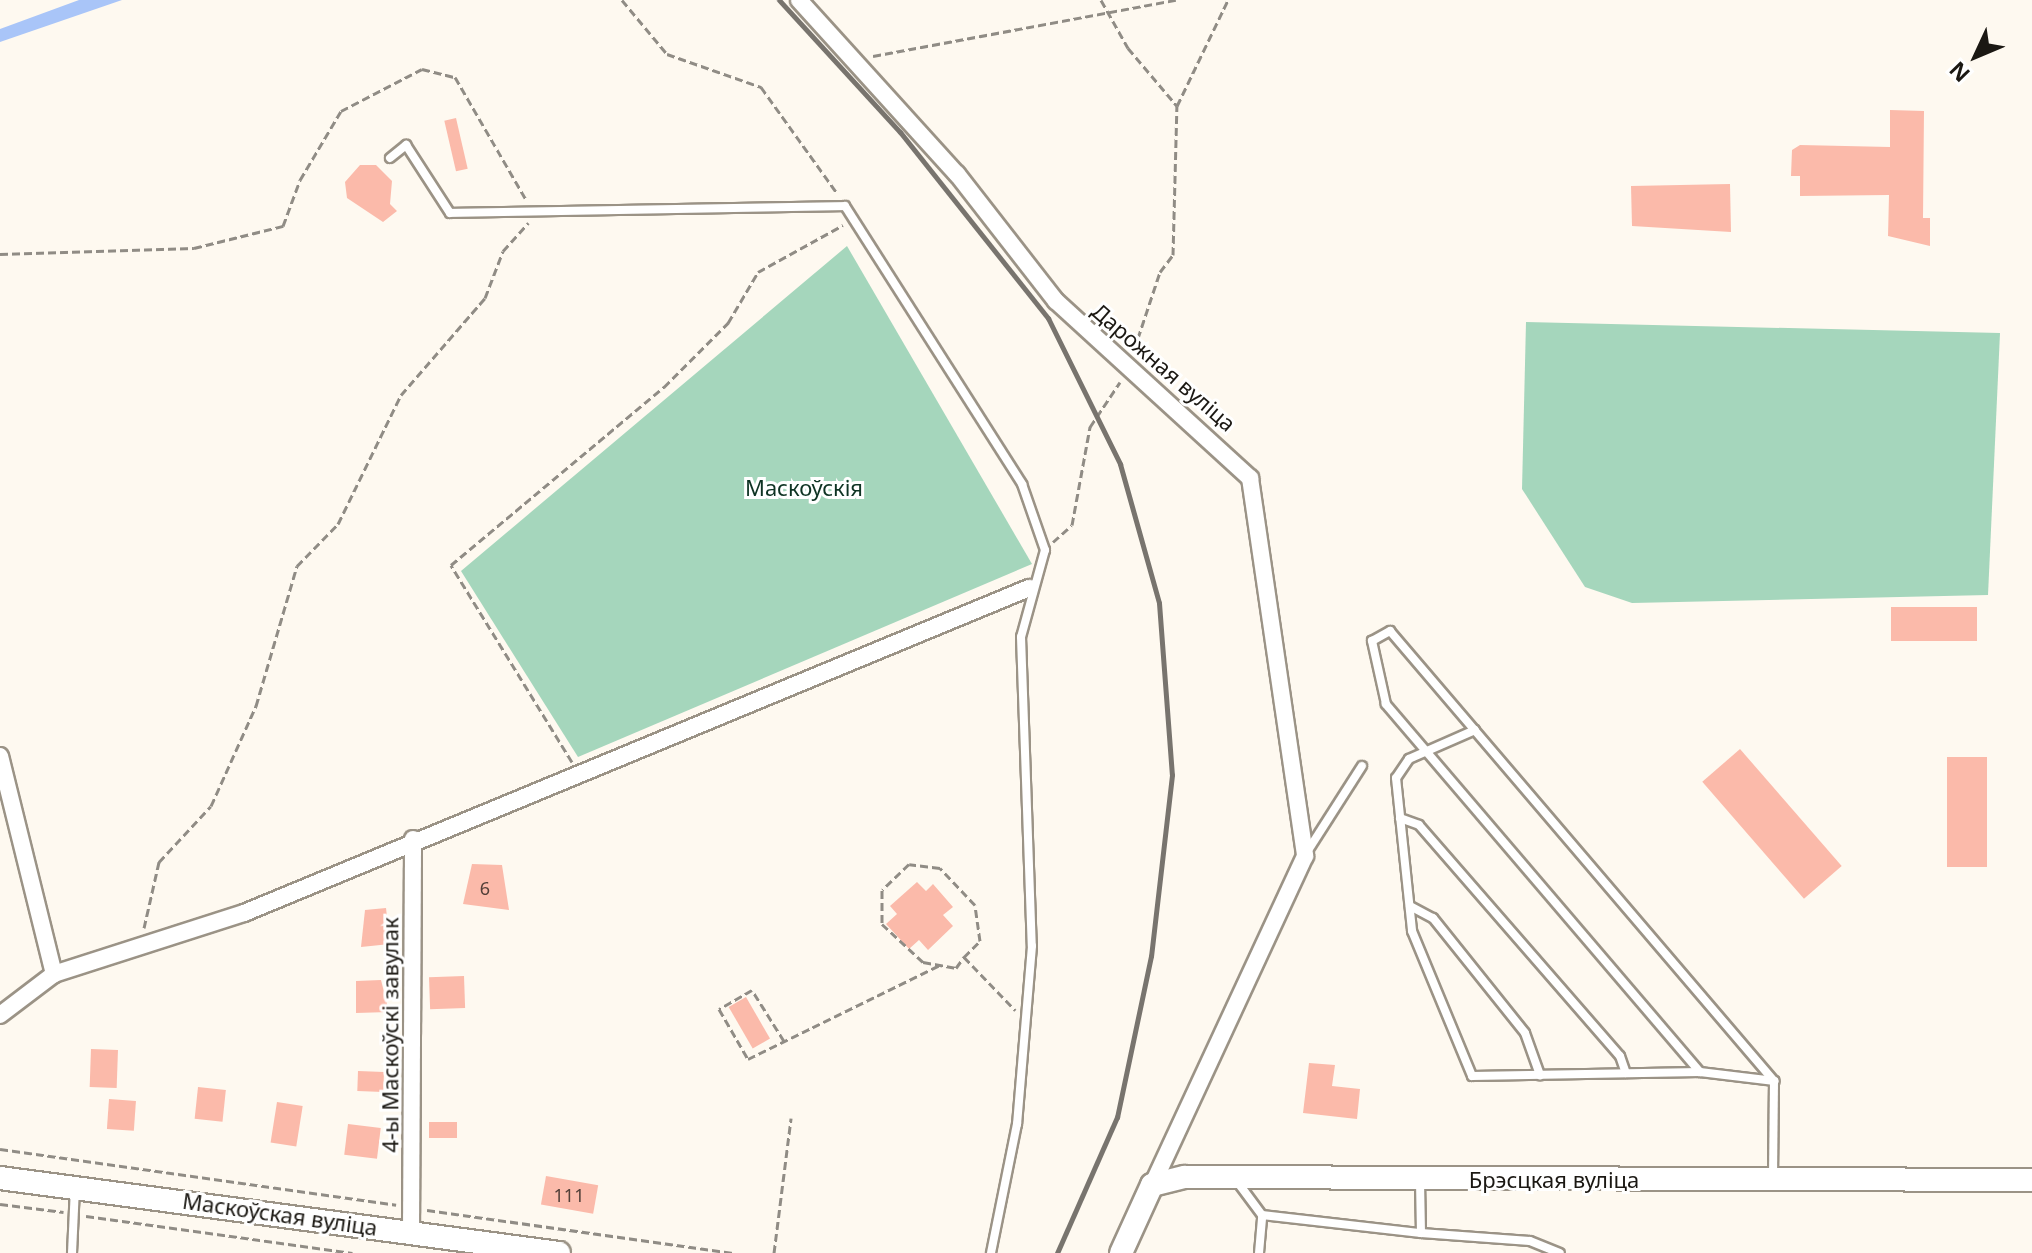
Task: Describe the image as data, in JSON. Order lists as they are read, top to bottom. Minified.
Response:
{"streets":{"main road":["Брэсцкая вуліца","Маскоўская вуліца"],"street":["Дарожная вуліца","4-ы Маскоўскі завулак"]},"crossings":[["4-ы Маскоўскі завулак","Маскоўская вуліца"]],"parks":["Маскоўскія"],"house_numbers":["6","111"],"north":"bottom left"}
